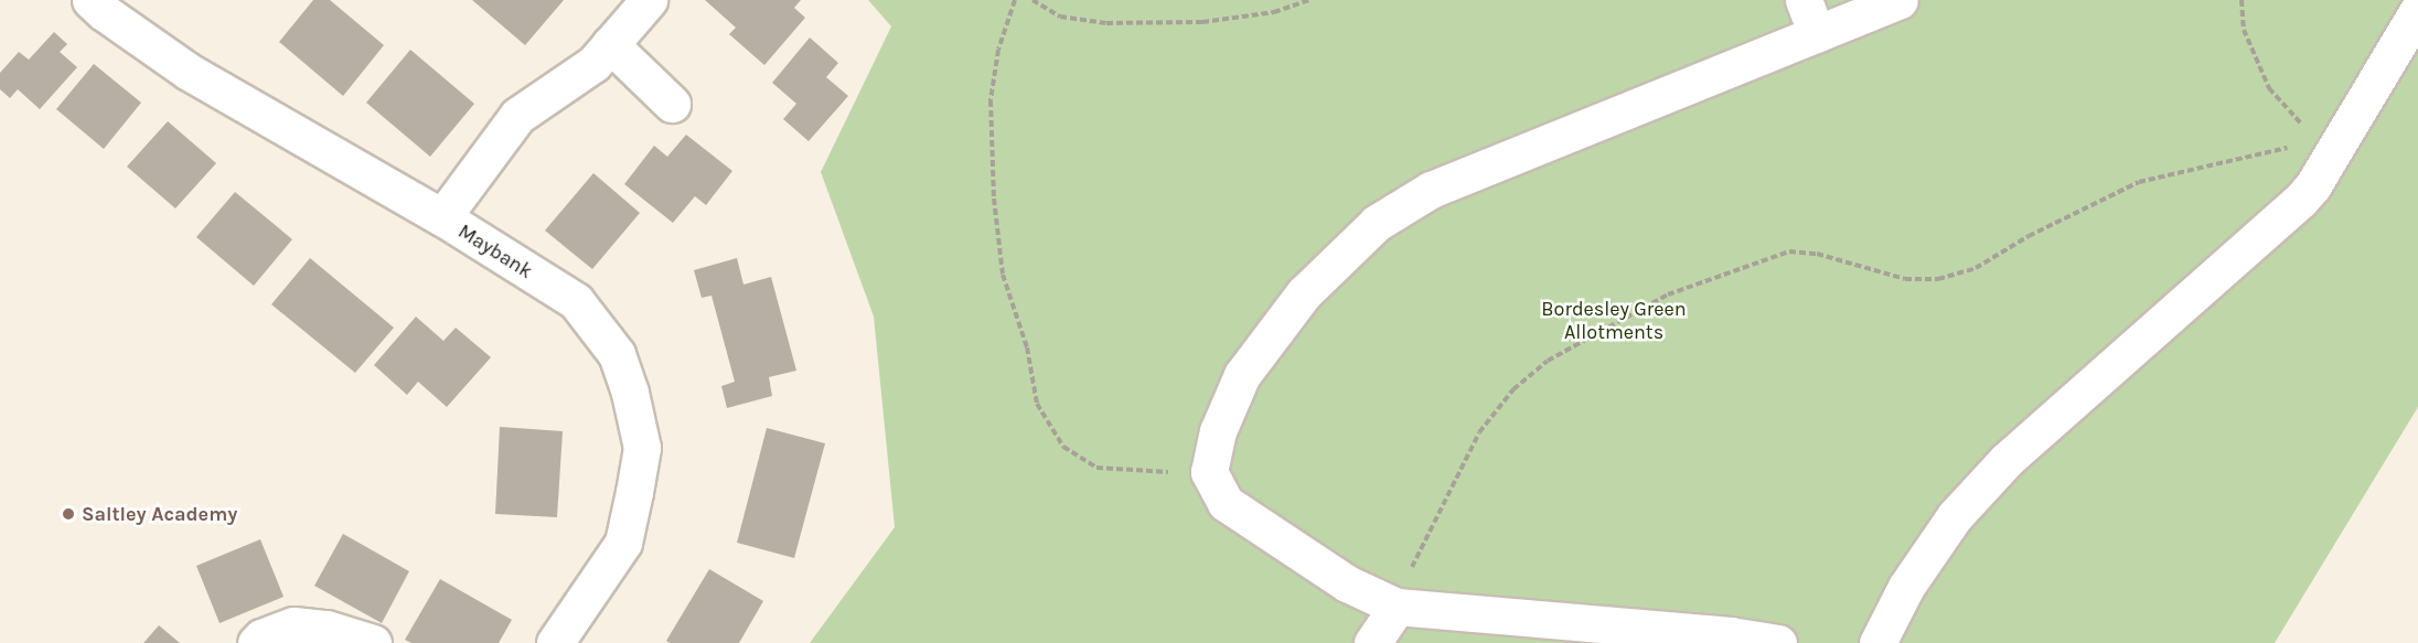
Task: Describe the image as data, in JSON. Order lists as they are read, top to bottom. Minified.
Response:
{"streets":{"street":["Maybank"]},"parks":["Bordesley Green Allotments"],"places":["Saltley Academy"]}
